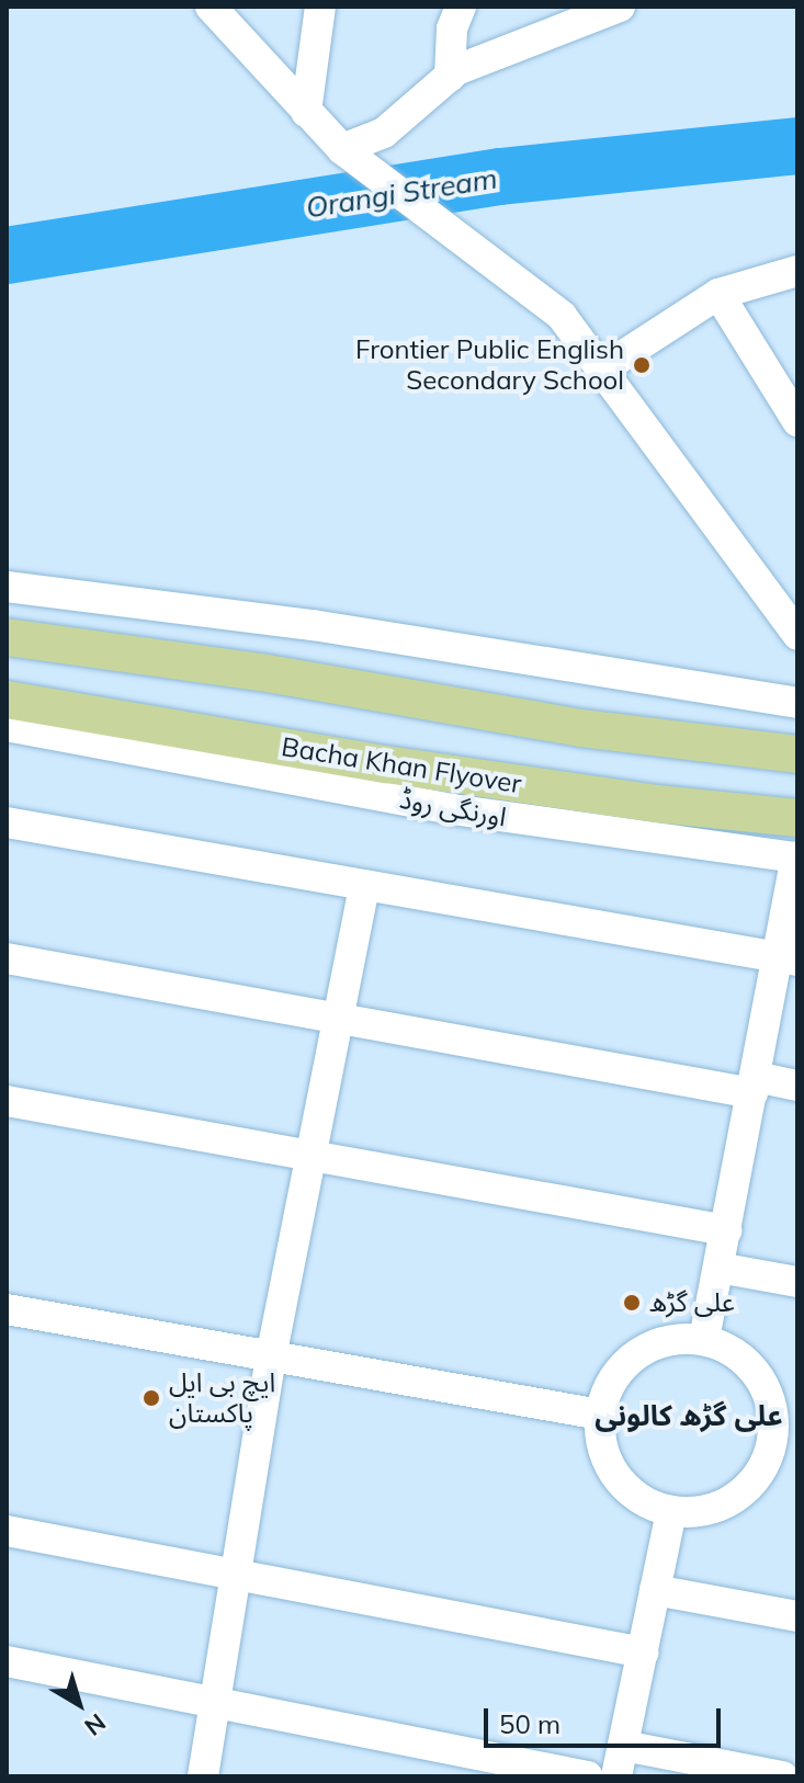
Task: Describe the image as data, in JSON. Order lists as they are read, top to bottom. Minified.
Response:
{"streets":{"main road":["Bacha Khan Flyover"],"street":["اورنگی روڈ"]},"districts":["علی گڑھ کالونی"],"water":["Orangi Stream"],"places":["Frontier Public English Secondary School","علی گڑھ","ایچ بی ایل پاکستان"],"scale_bar":"50 m","north":"bottom right"}
